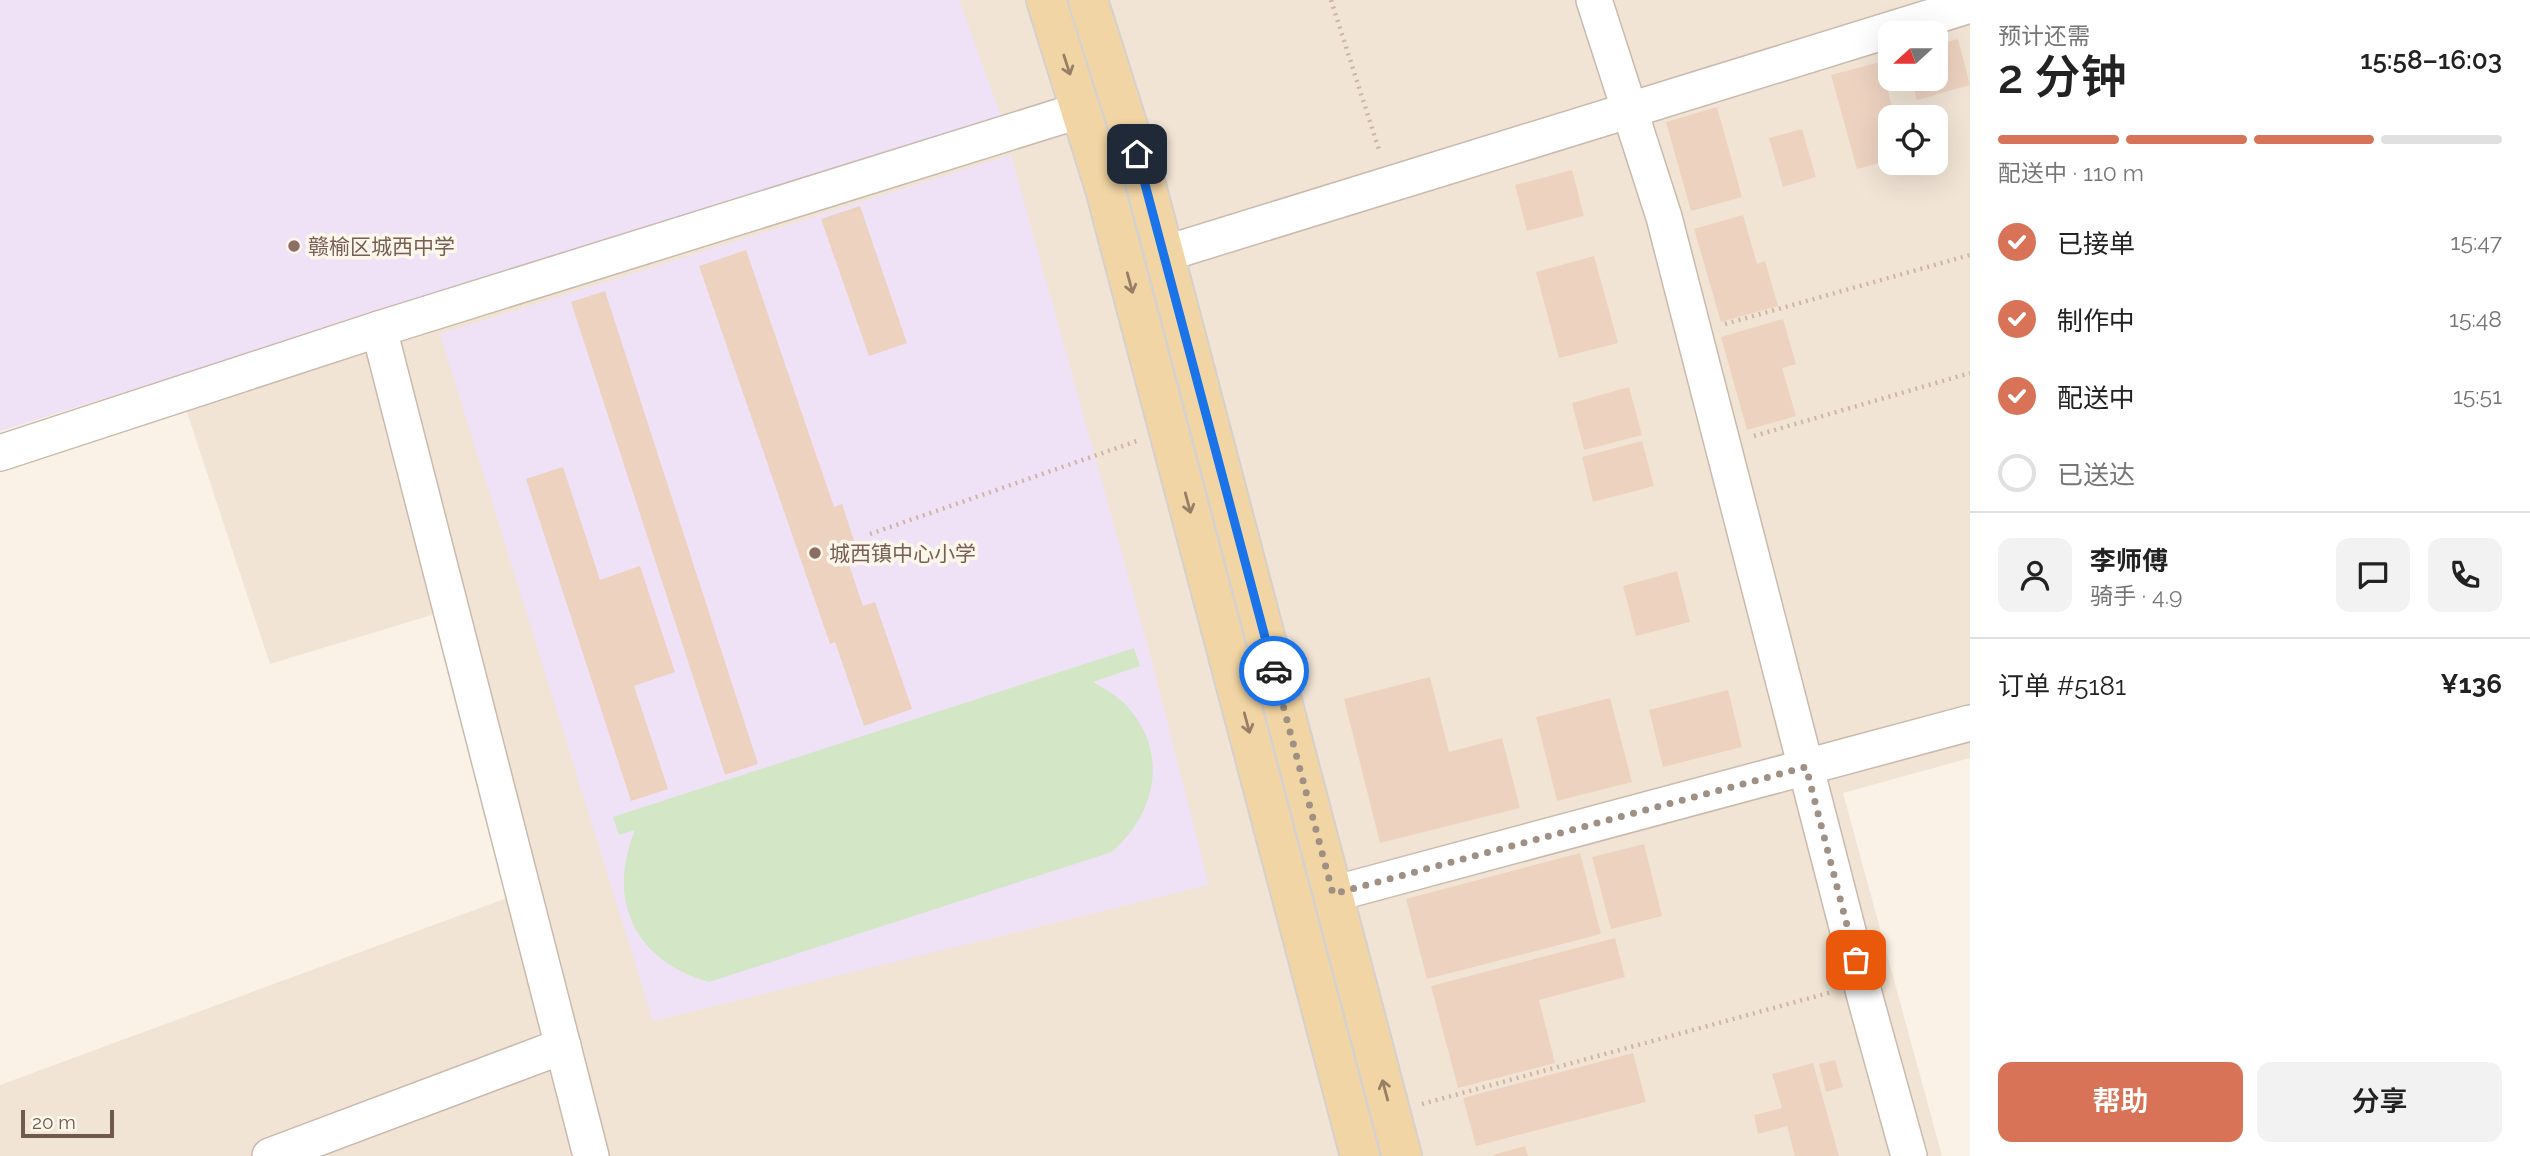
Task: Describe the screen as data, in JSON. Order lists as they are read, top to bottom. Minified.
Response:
{"places":["赣榆区城西中学","城西镇中心小学"],"scale_bar":"20 m","north":"left","page":{"heading":["2 分钟","预计还需","15:58–16:03"],"panel":["李师傅","骑手 · 4.9","订单 #5181","¥136"],"bar":"配送中 · 110 m","list":[["已接单","15:47"],["制作中","15:48"],["配送中","15:51"],"已送达"],"buttons":["帮助","分享"],"scale":"20 m"}}
